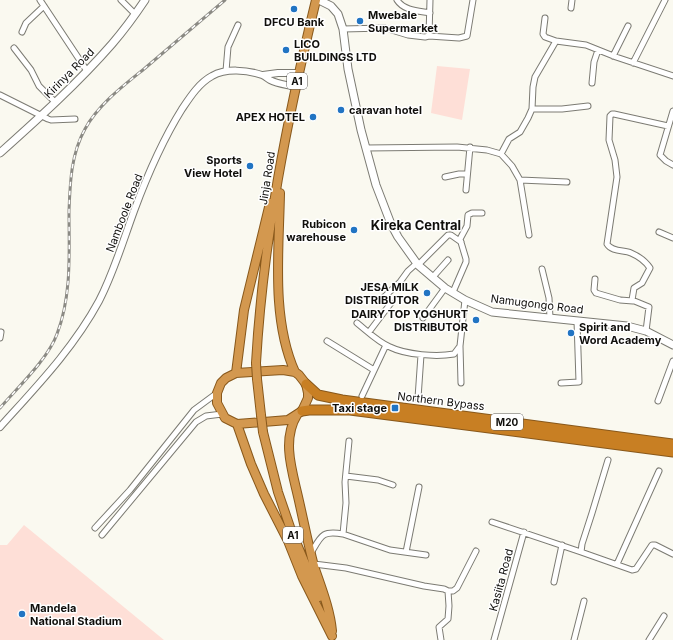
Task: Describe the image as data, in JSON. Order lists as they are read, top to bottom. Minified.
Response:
{"streets":{"highway":["A1","Jinja Road","Northern Bypass","M20"],"main road":["Kirinya Road","Namugongo Road"],"street":["Namboole Road","Kasiita Road"]},"crossings":[["Jinja Road","Namboole Road"],["Jinja Road","Namugongo Road"]],"districts":["Kireka Central"],"places":{"other":["DFCU Bank","Mwebale Supermarket","LICO BUILDINGS LTD","caravan hotel","APEX HOTEL","Sports View Hotel","Rubicon warehouse","JESA MILK DISTRIBUTOR","DAIRY TOP YOGHURT DISTRIBUTOR","Spirit and Word Academy","Mandela National Stadium"],"transit":["Taxi stage"]}}
